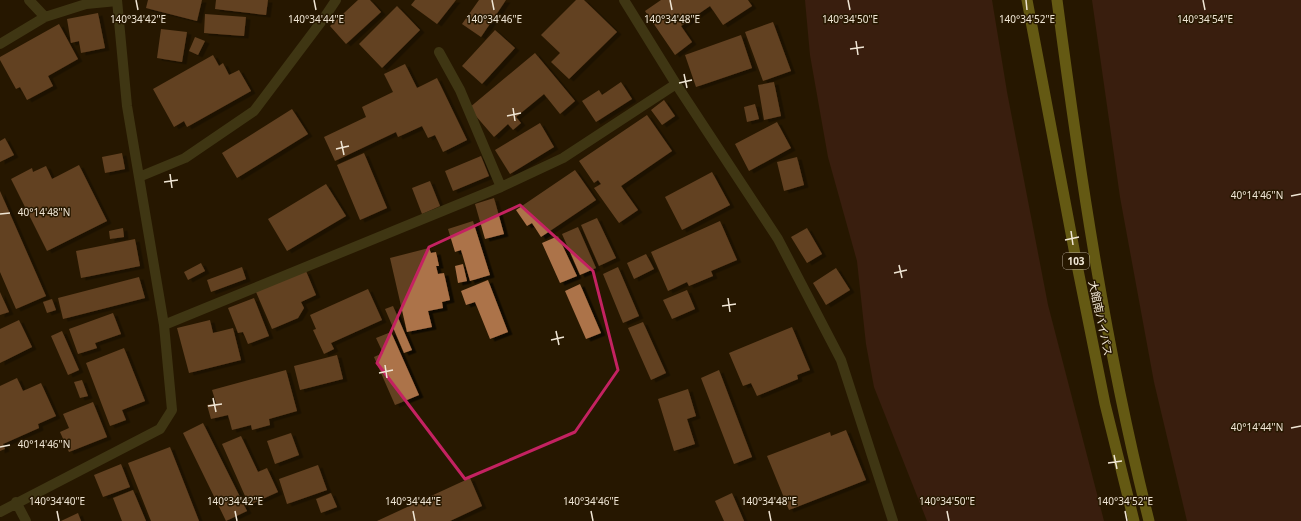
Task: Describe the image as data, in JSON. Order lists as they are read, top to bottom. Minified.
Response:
{"streets":{"highway":["103","大館南バイパス"]},"coordinates":["140°34'42\"E","140°34'44\"E","140°34'46\"E","140°34'48\"E","140°34'50\"E","140°34'52\"E","140°34'54\"E","40°14'46\"N","40°14'48\"N","40°14'44\"N","140°34'40\"E"]}
